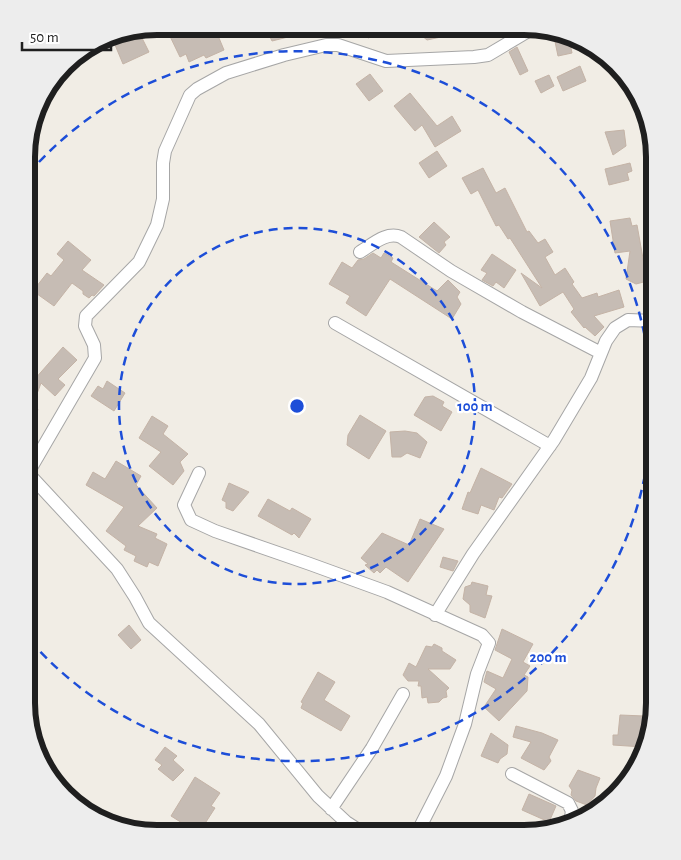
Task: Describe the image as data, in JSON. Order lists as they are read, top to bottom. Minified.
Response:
{"scale_bar":"50 m","rings":["100 m","200 m"]}
